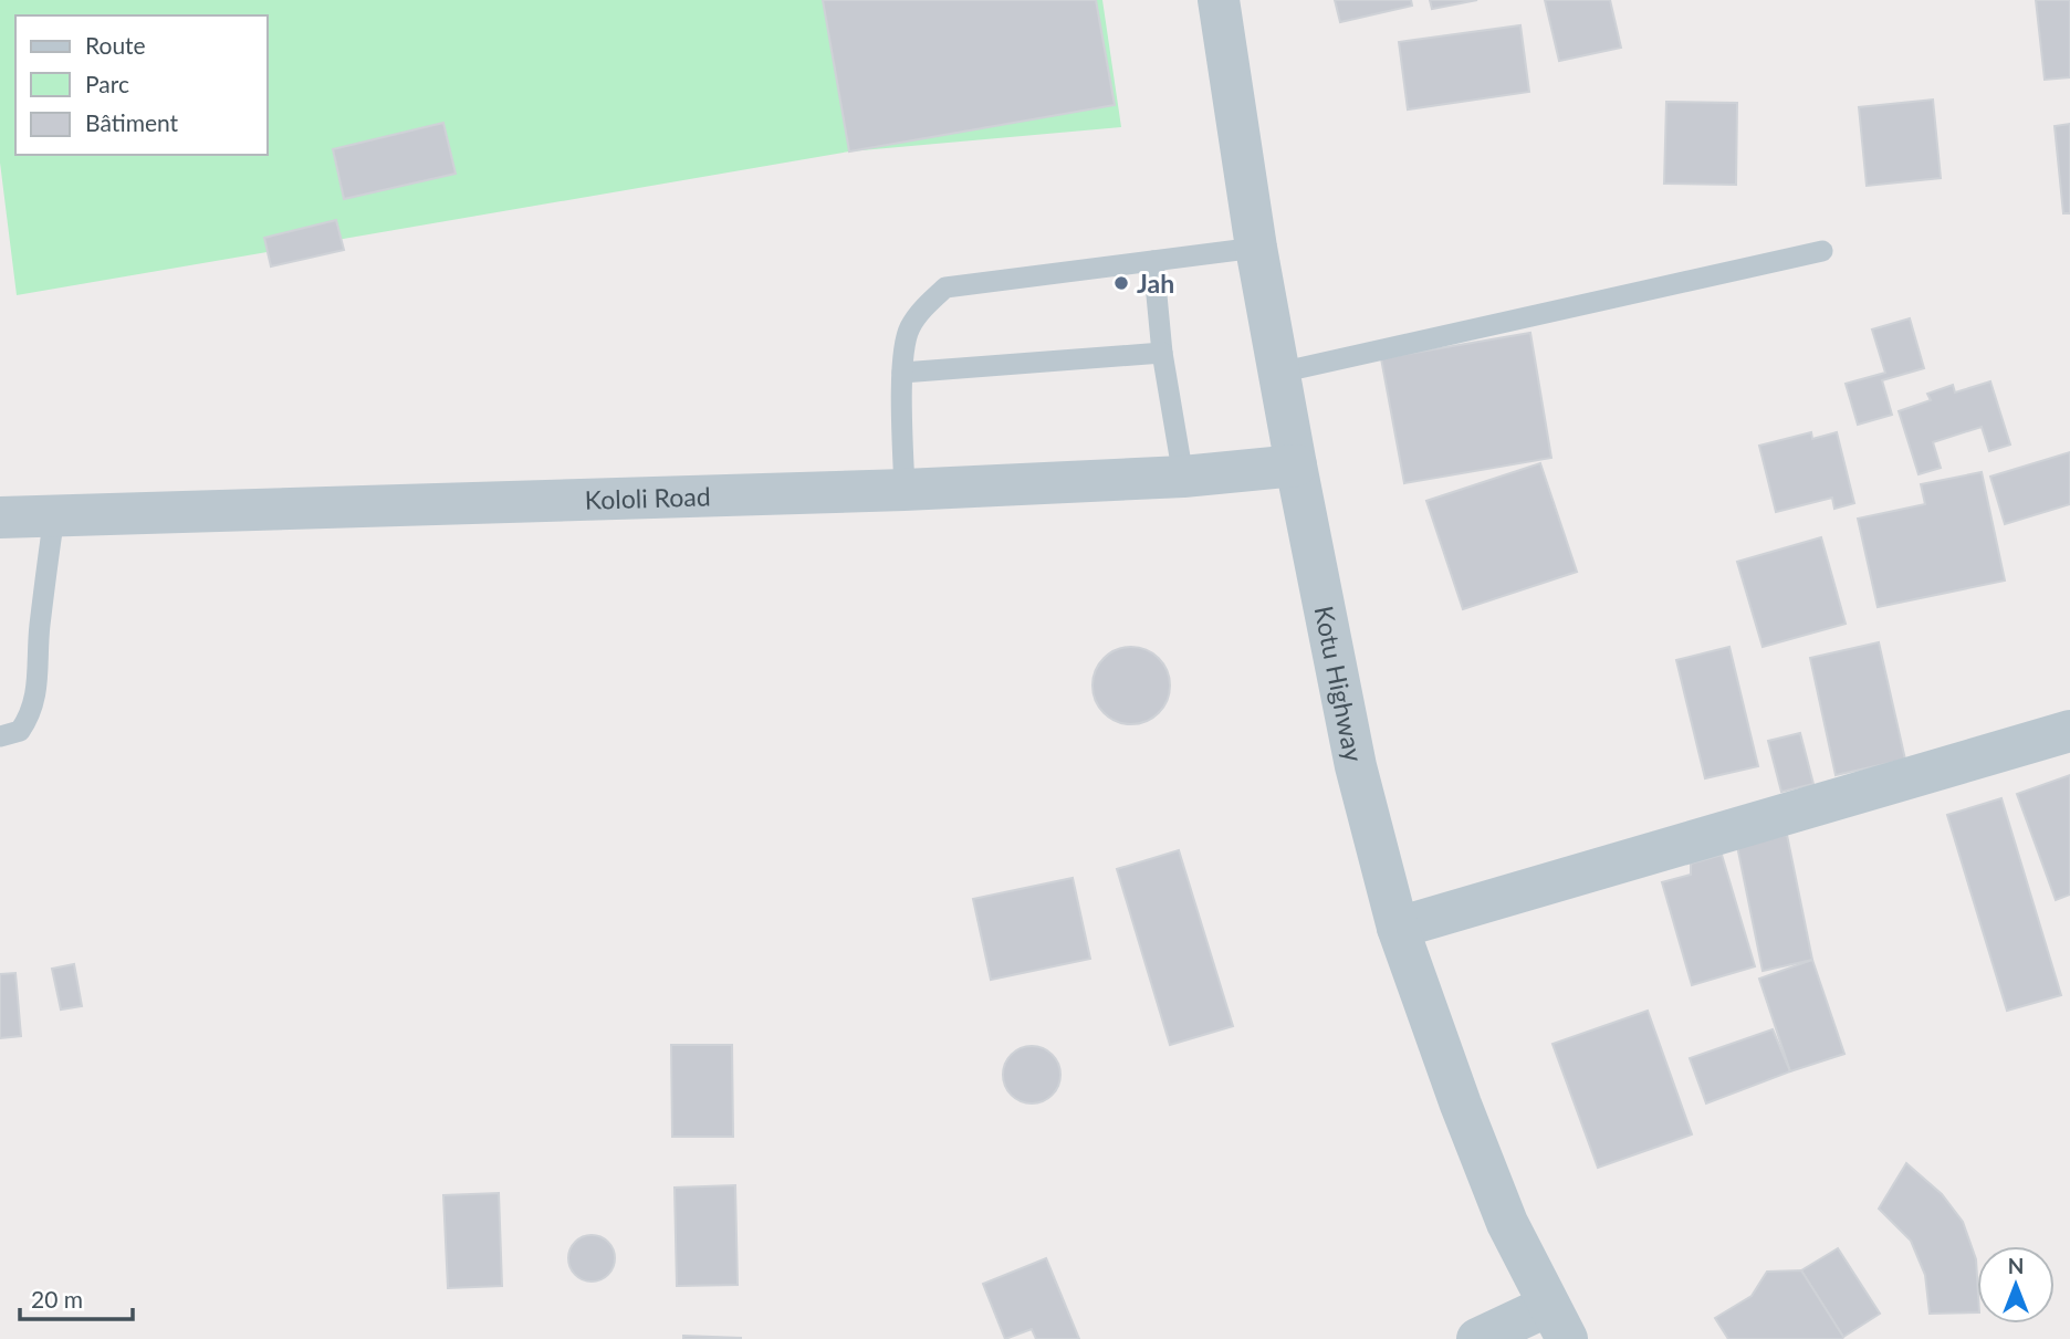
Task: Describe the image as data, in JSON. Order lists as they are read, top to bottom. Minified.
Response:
{"streets":{"street":["Kololi Road","Kotu Highway"]},"crossings":[["Kololi Road","Kotu Highway"]],"places":["Jah"],"legend":["Route","Parc","Bâtiment"],"scale_bar":"20 m","north":"top"}
